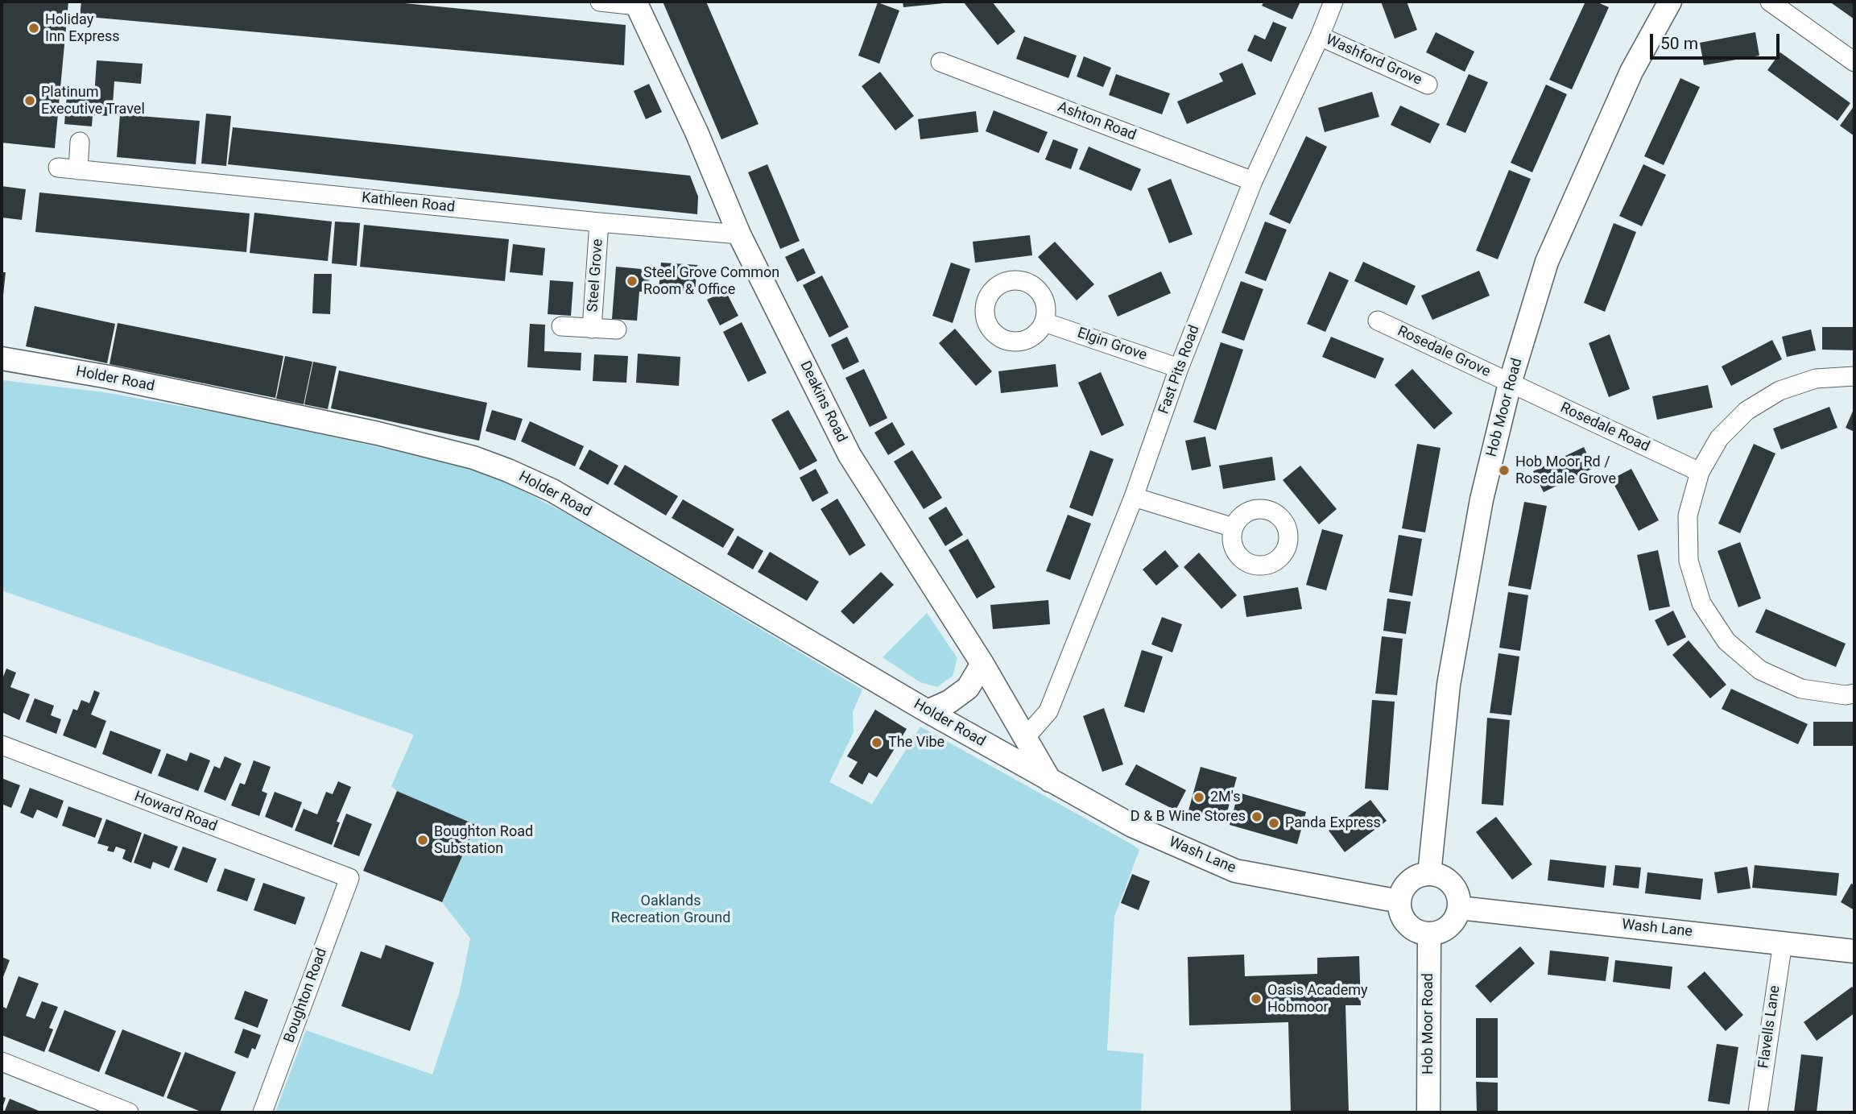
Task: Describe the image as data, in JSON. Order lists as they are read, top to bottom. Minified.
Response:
{"streets":{"street":["Washford Grove","Ashton Road","Kathleen Road","Steel Grove","Elgin Grove","Rosedale Grove","Fast Pits Road","Holder Road","Deakins Road","Hob Moor Road","Rosedale Road","Howard Road","Wash Lane","Boughton Road","Flavells Lane"]},"crossings":[["Washford Grove","Fast Pits Road"],["Ashton Road","Fast Pits Road"],["Kathleen Road","Steel Grove"],["Kathleen Road","Deakins Road"],["Elgin Grove","Fast Pits Road"],["Rosedale Grove","Hob Moor Road"],["Rosedale Grove","Rosedale Road"],["Fast Pits Road","Deakins Road"],["Holder Road","Deakins Road"],["Holder Road","Wash Lane"],["Deakins Road","Wash Lane"],["Hob Moor Road","Rosedale Road"],["Hob Moor Road","Wash Lane"],["Howard Road","Boughton Road"],["Wash Lane","Flavells Lane"]],"parks":["Oaklands Recreation Ground"],"places":["Holiday Inn Express","Platinum Executive Travel","Steel Grove Common Room & Office","Hob Moor Rd / Rosedale Grove","The Vibe","2M's","D & B Wine Stores","Panda Express","Boughton Road Substation","Oasis Academy Hobmoor"],"scale_bar":"50 m"}
